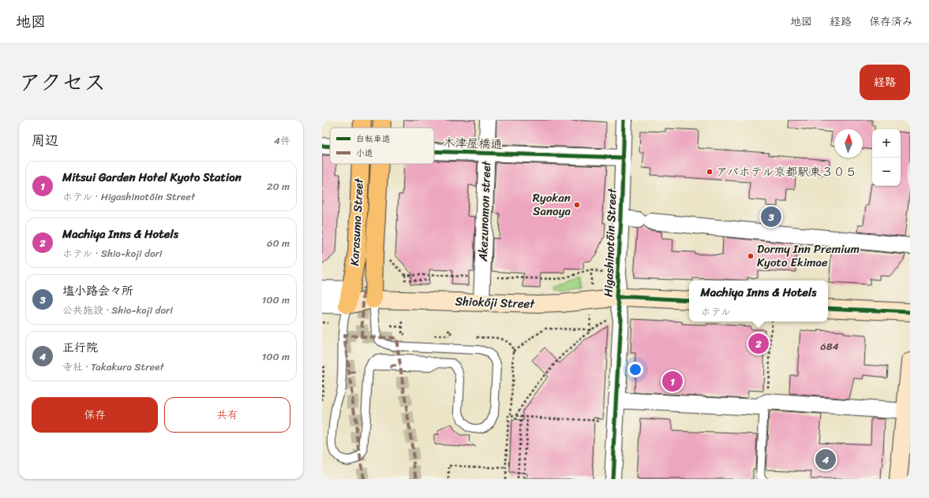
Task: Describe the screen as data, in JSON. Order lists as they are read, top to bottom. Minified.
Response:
{"streets":{"main road":["Karasuma Street","Shiokōji Street"],"street":["木津屋橋通","Akezunomon street","Higashinotōin Street"]},"crossings":[["木津屋橋通","Akezunomon street"],["木津屋橋通","Higashinotōin Street"],["Akezunomon street","Shiokōji Street"],["Karasuma Street","Shiokōji Street"],["Higashinotōin Street","Shiokōji Street"]],"places":["アパホテル京都駅東３０５","Ryokan Sanoya","Dormy Inn Premium Kyoto Ekimae"],"house_numbers":["684"],"legend":["自転車道","小道"],"north":"top","page":{"header":"地図","nav":["地図","経路","保存済み"],"title":"アクセス","buttons":["経路",["保存","共有"]],"heading":["周辺","4件"],"map_buttons":["+","−"],"list":[{"mark":"1","name":"Mitsui Garden Hotel Kyoto Station","note":"ホテル · Higashinotōin Street","value":"20 m"},{"mark":"2","name":"Machiya Inns & Hotels","note":"ホテル · Shio-koji dori","value":"60 m"},{"mark":"3","name":"塩小路会々所","note":"公共施設 · Shio-koji dori","value":"100 m"},{"mark":"4","name":"正行院","note":"寺社 · Takakura Street","value":"100 m"}],"pins":["3","2","1","4"],"popup":["Machiya Inns & Hotels","ホテル"]}}
